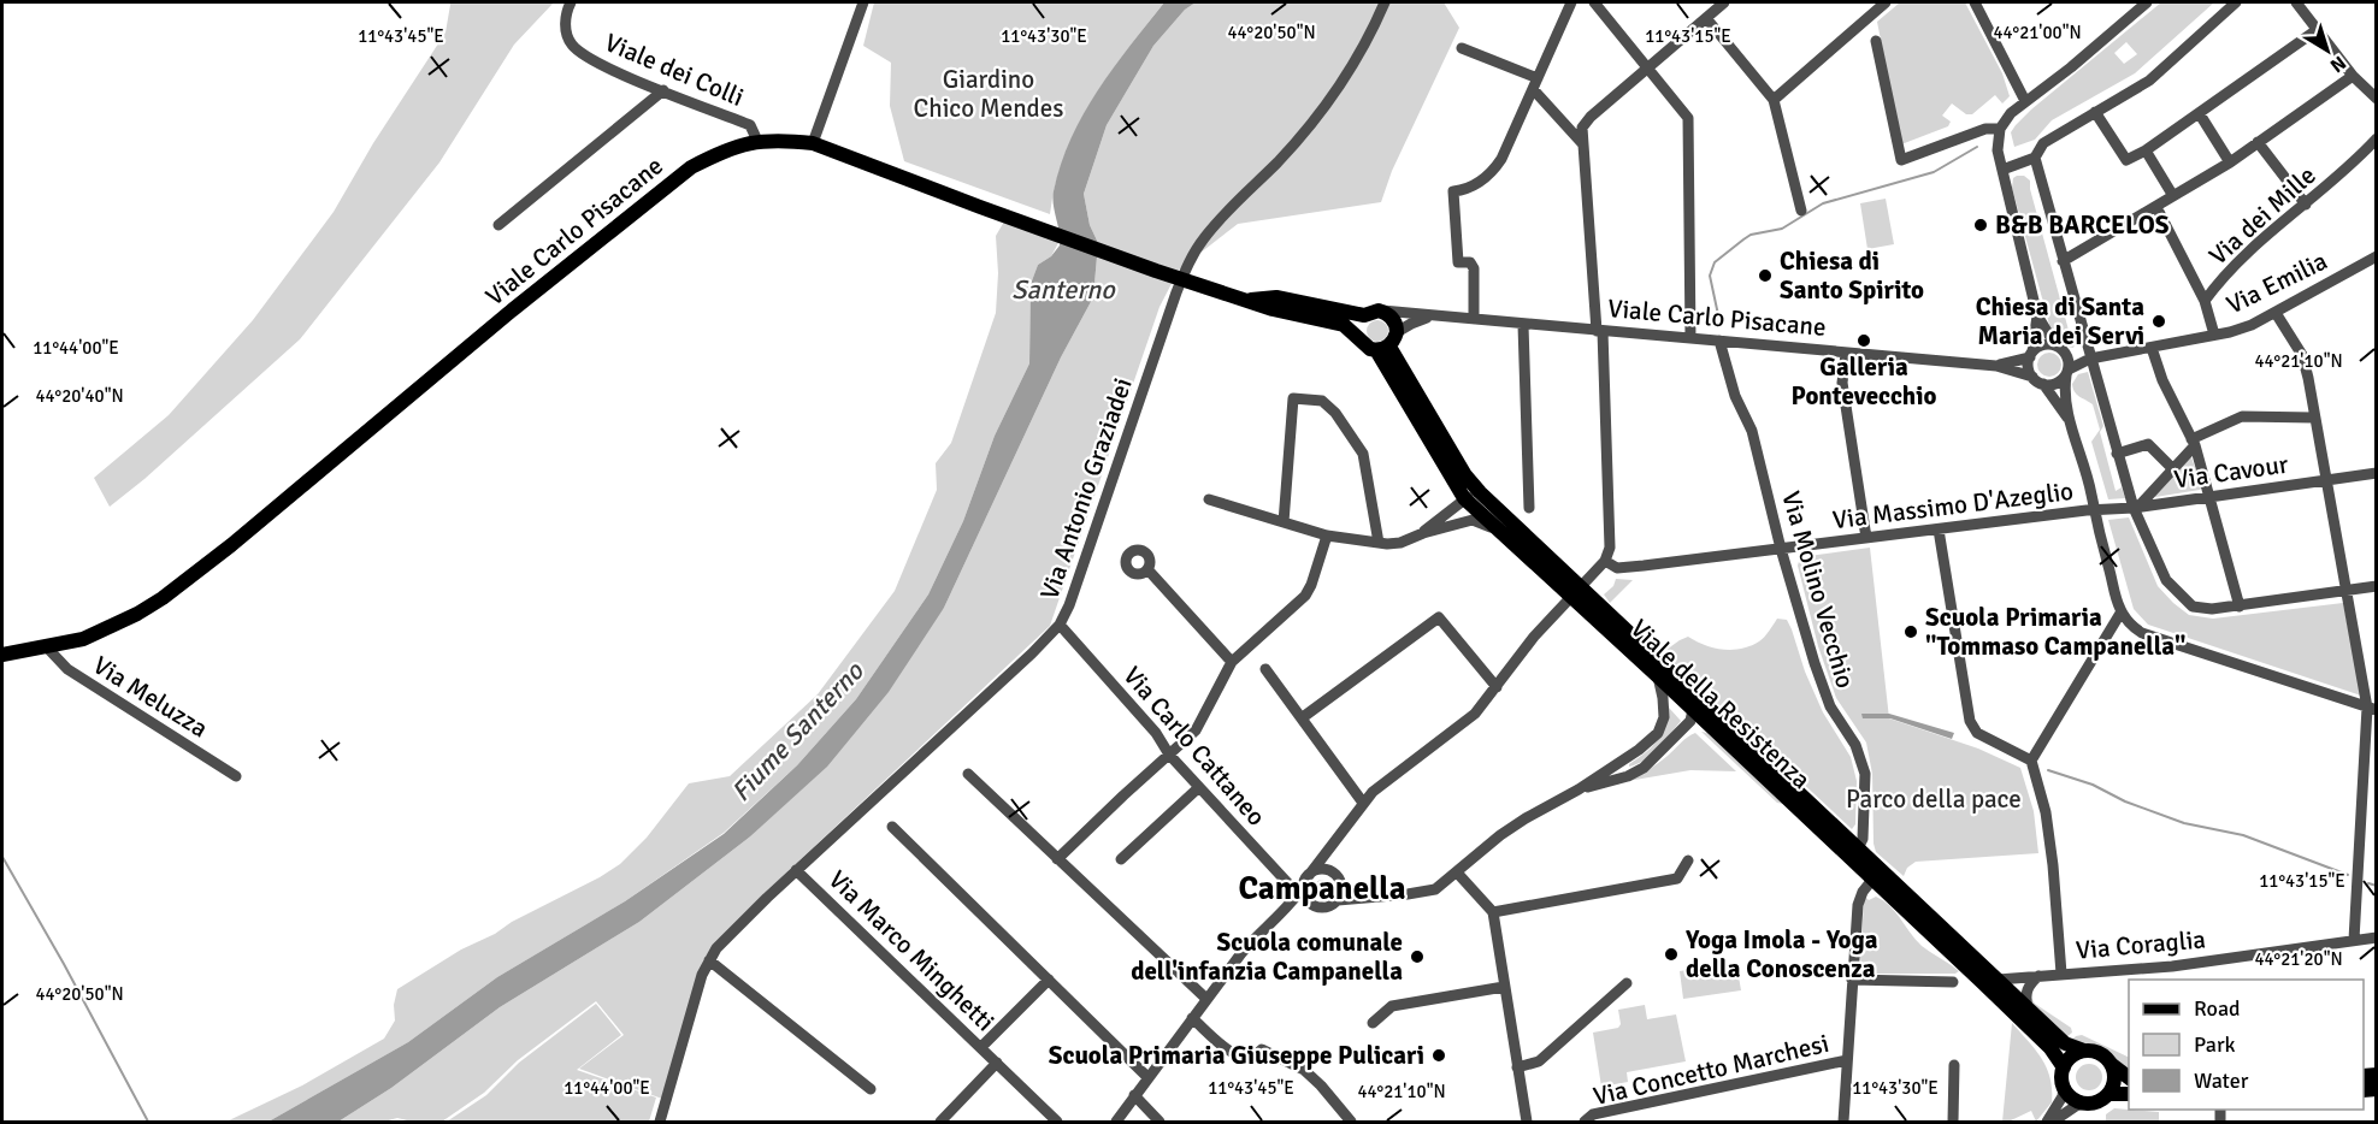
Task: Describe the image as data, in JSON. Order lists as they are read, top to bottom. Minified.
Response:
{"streets":{"main road":["Viale Carlo Pisacane","Viale della Resistenza"],"street":["Viale dei Colli","Via dei Mille","Via Emilia","Via Cavour","Via Antonio Graziadei","Via Massimo D'Azeglio","Via Molino Vecchio","Via Meluzza","Via Carlo Cattaneo","Via Coraglia","Via Marco Minghetti","Via Concetto Marchesi"]},"crossings":[["Viale dei Colli","Viale Carlo Pisacane"],["Via dei Mille","Via Emilia"],["Viale Carlo Pisacane","Via Emilia"],["Viale Carlo Pisacane","Via Molino Vecchio"],["Viale Carlo Pisacane","Via Meluzza"],["Viale Carlo Pisacane","Viale della Resistenza"],["Via Cavour","Via Massimo D'Azeglio"],["Via Antonio Graziadei","Via Carlo Cattaneo"],["Via Antonio Graziadei","Via Marco Minghetti"],["Via Massimo D'Azeglio","Via Molino Vecchio"],["Via Molino Vecchio","Viale della Resistenza"],["Viale della Resistenza","Via Coraglia"]],"districts":["Campanella"],"water":["Santerno","Fiume Santerno"],"parks":["Giardino Chico Mendes","Parco della pace"],"places":["B&B BARCELOS","Chiesa di Santo Spirito","Chiesa di Santa Maria dei Servi","Galleria Pontevecchio","Scuola Primaria \"Tommaso Campanella\"","Yoga Imola - Yoga della Conoscenza","Scuola comunale dell'infanzia Campanella","Scuola Primaria Giuseppe Pulicari"],"legend":["Road","Park","Water"],"north":"bottom right","coordinates":["44°20'50\"N","44°21'00\"N","11°43'45\"E","11°43'30\"E","11°43'15\"E","11°44'00\"E","44°21'10\"N","44°20'40\"N","44°21'20\"N"]}
